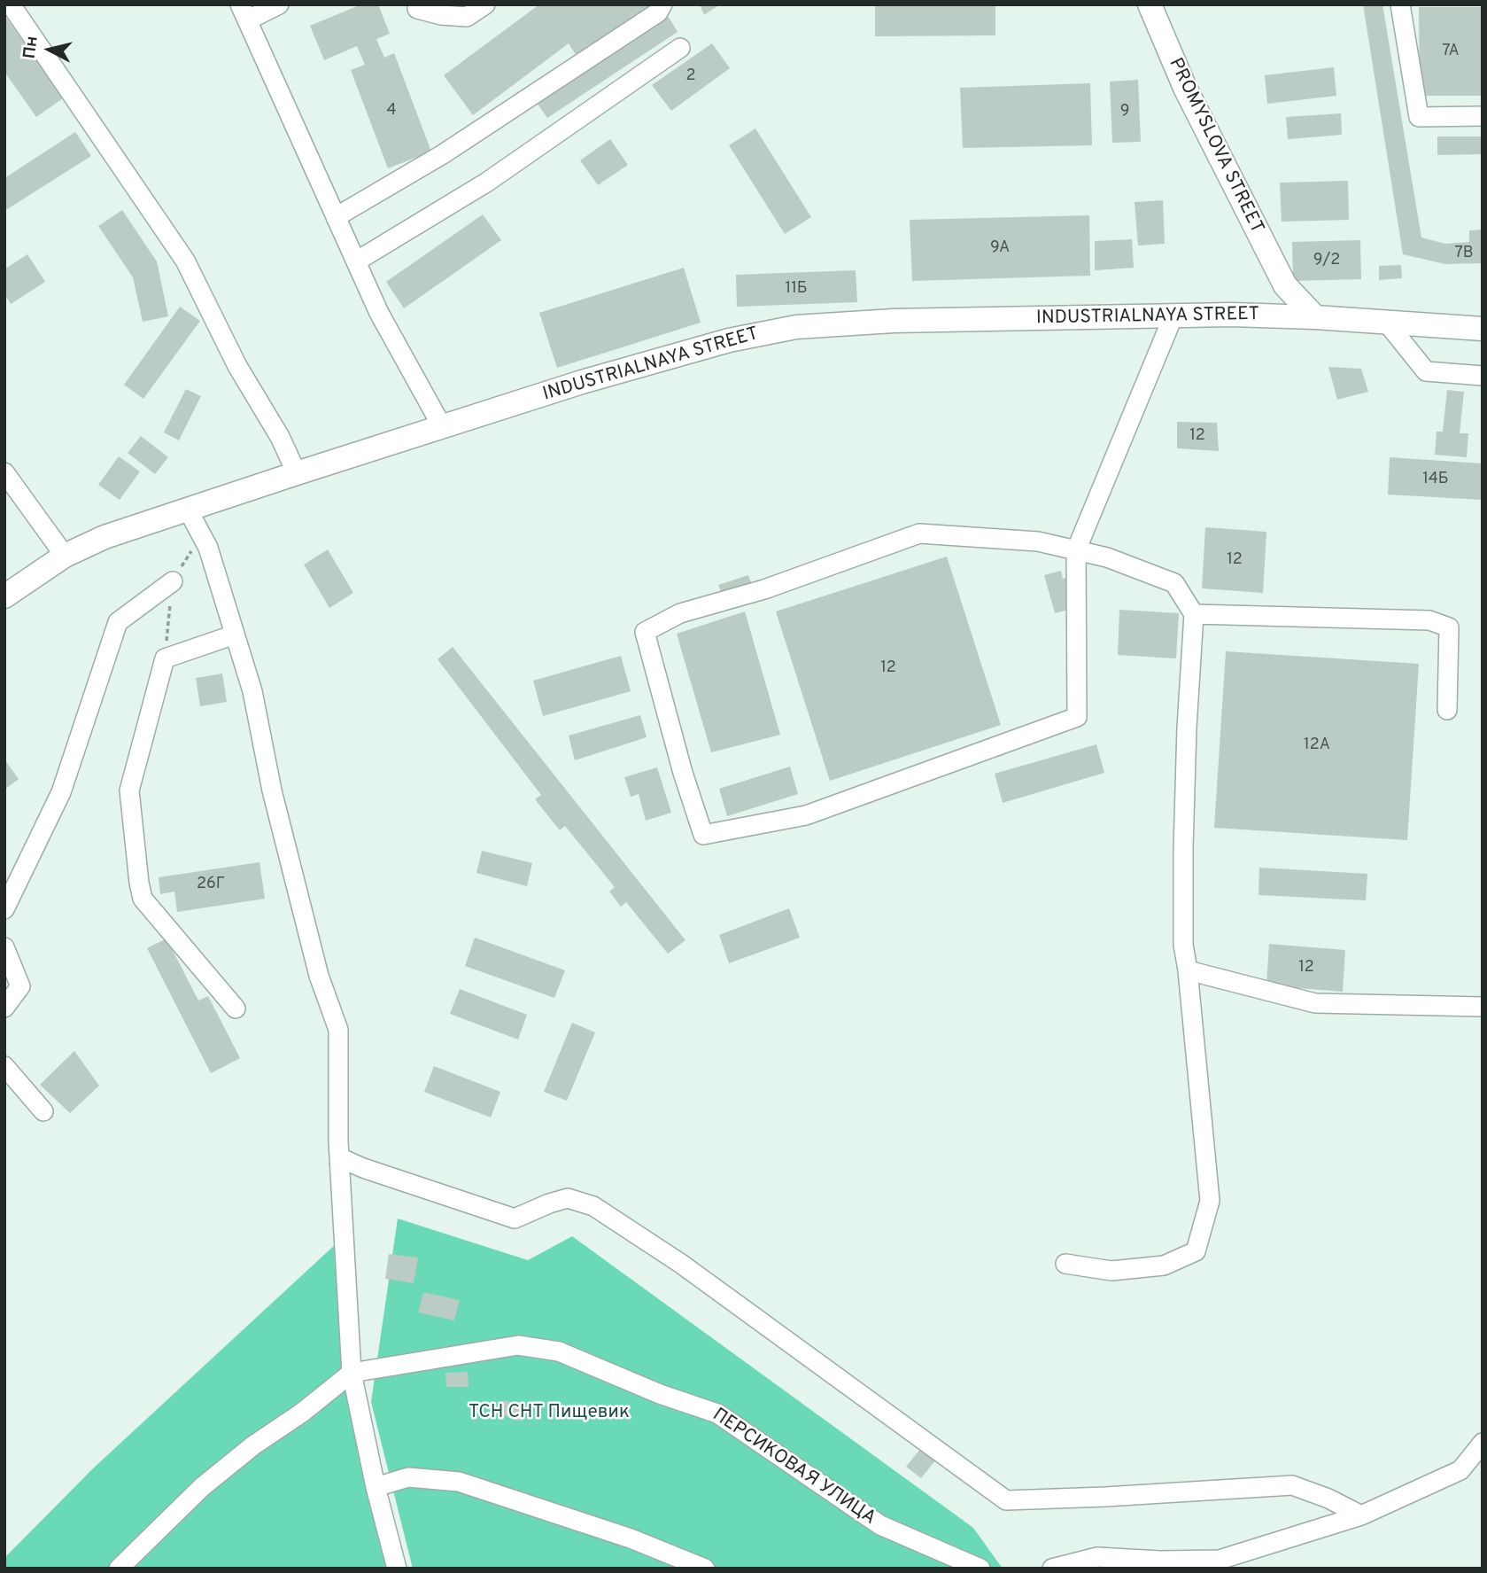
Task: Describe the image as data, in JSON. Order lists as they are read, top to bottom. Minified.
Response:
{"streets":{"main road":["PROMYSLOVA STREET","INDUSTRIALNAYA STREET"],"street":["ПЕРСИКОВАЯ УЛИЦА"]},"crossings":[["PROMYSLOVA STREET","INDUSTRIALNAYA STREET"]],"parks":["ТСН СНТ Пищевик"],"house_numbers":["7А","2","4","9","9А","7В","9/2","11Б","12","14Б","12","12","12А","26Г","12"],"north":"left"}
